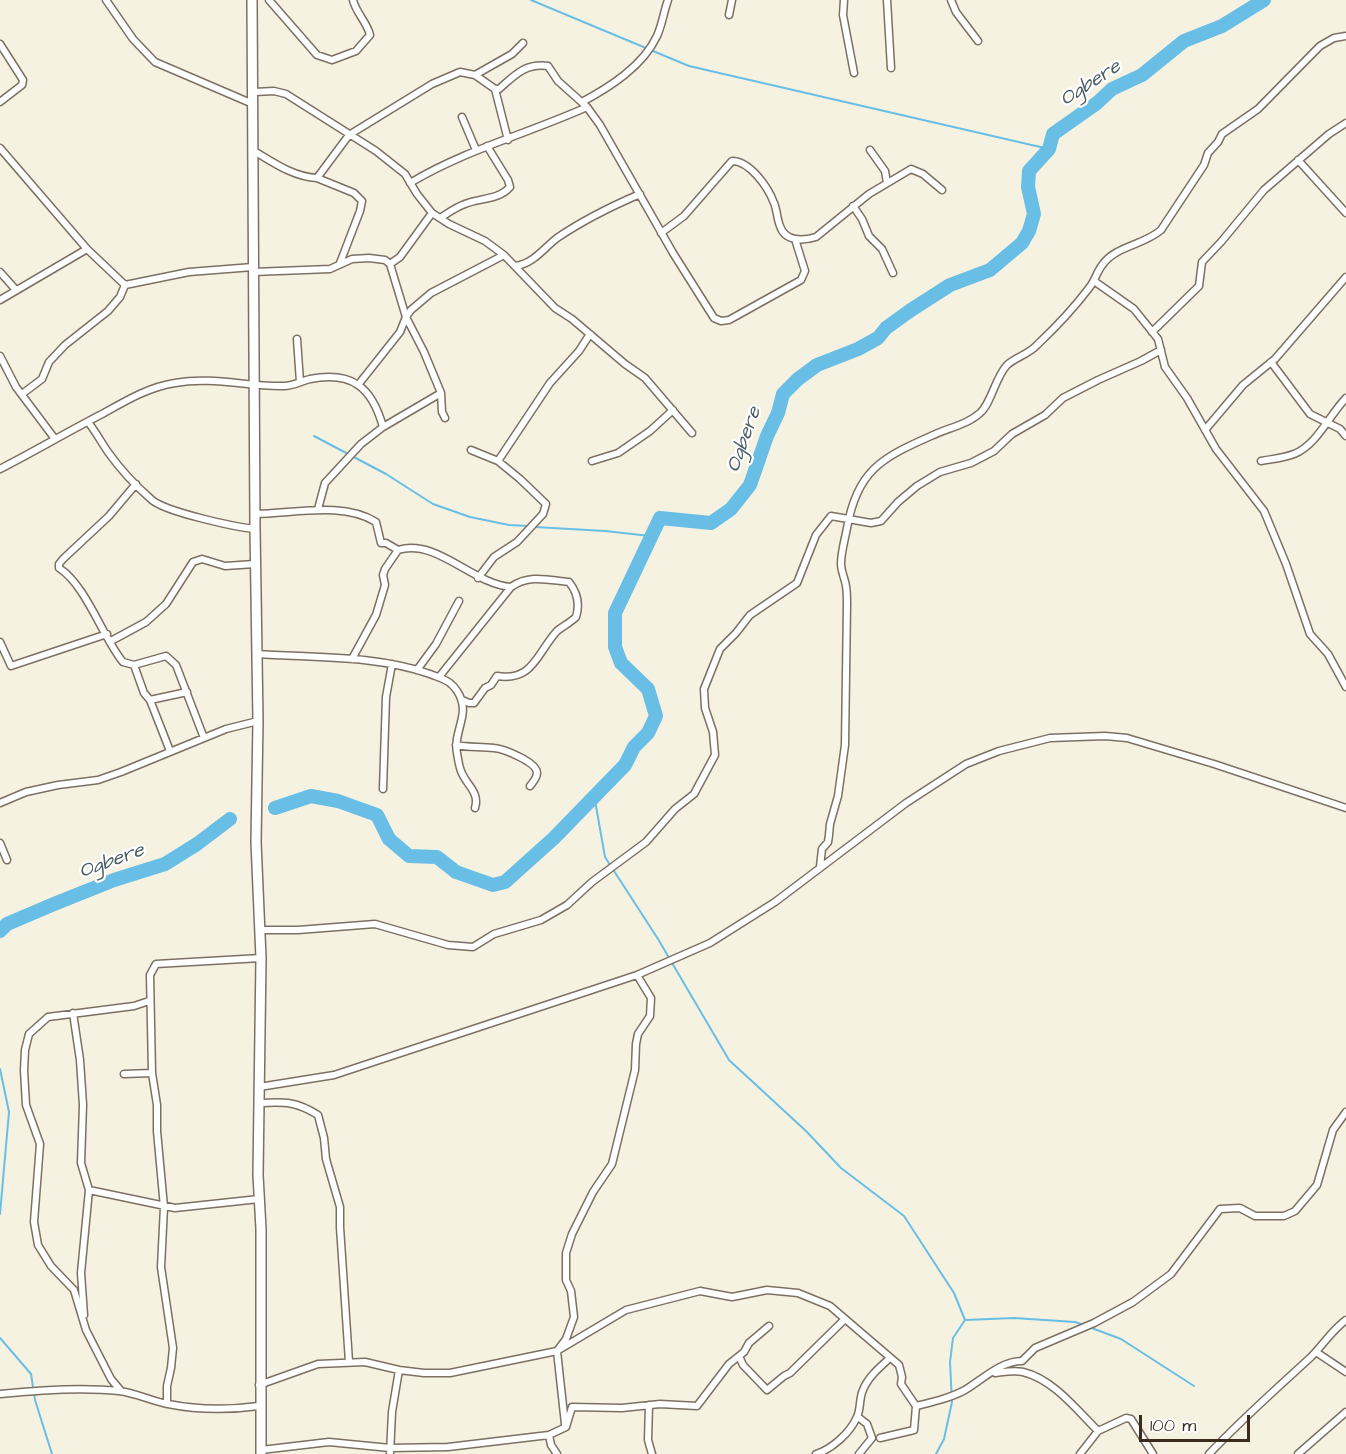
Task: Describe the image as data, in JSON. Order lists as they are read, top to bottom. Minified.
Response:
{"water":["Ogbere"],"scale_bar":"100 m"}
